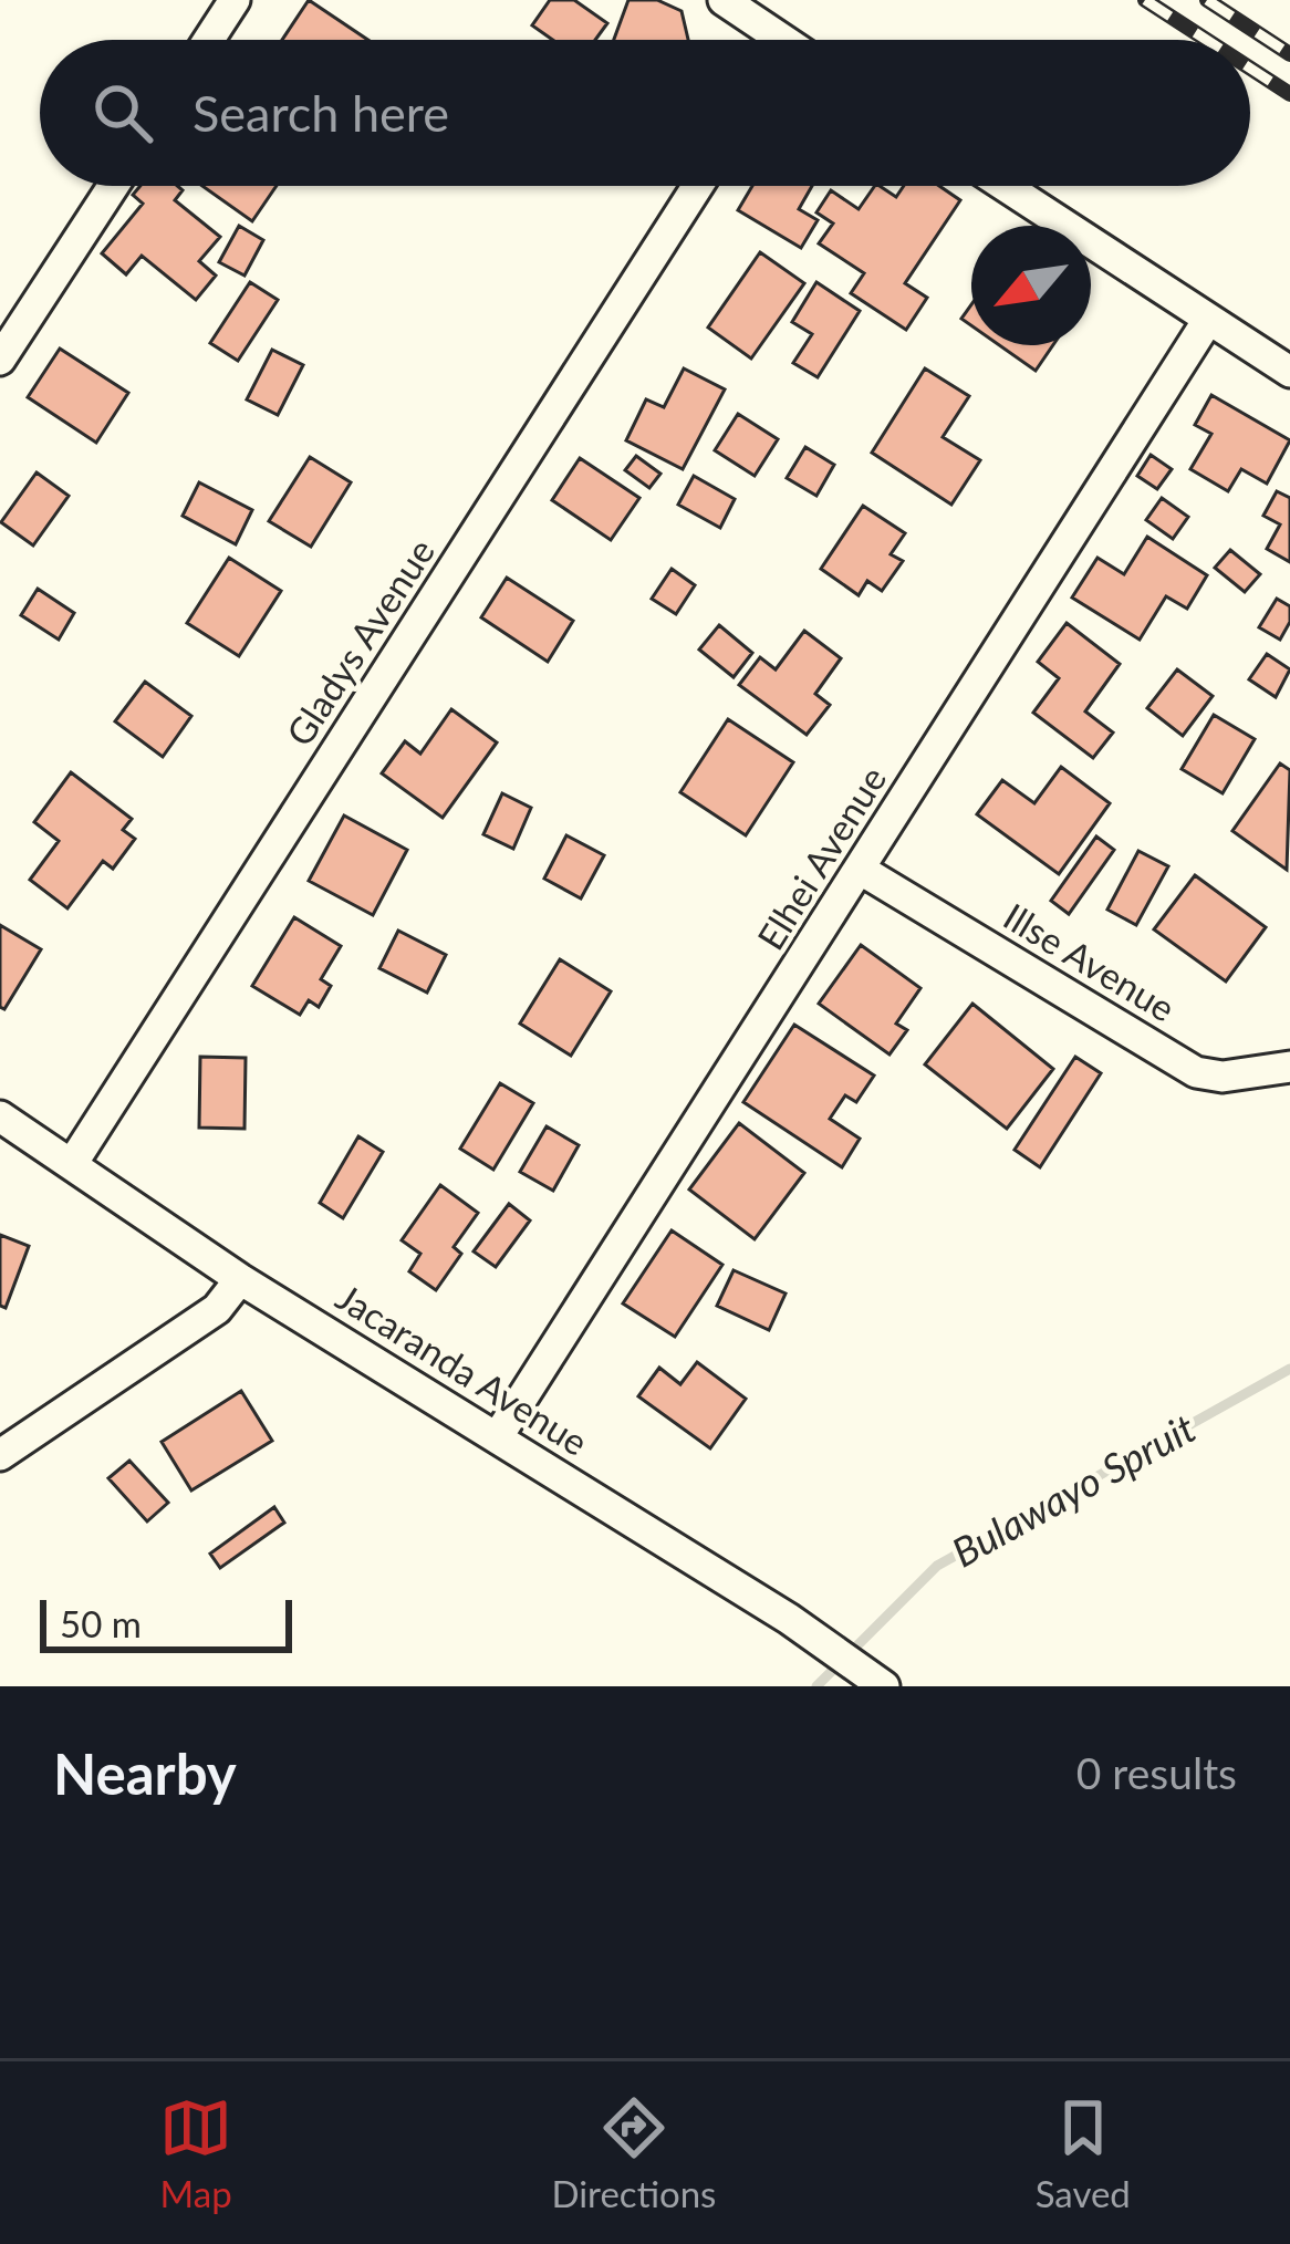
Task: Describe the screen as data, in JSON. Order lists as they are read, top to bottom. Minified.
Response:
{"streets":{"street":["Gladys Avenue","Elhei Avenue","Illse Avenue","Jacaranda Avenue"]},"crossings":[["Gladys Avenue","Jacaranda Avenue"],["Elhei Avenue","Illse Avenue"],["Elhei Avenue","Jacaranda Avenue"]],"water":["Bulawayo Spruit"],"scale_bar":"50 m","north":"bottom left","page":{"search":"Search here","scale":"50 m","heading":["Nearby","0 results"],"nav":["Map","Directions","Saved"]}}
